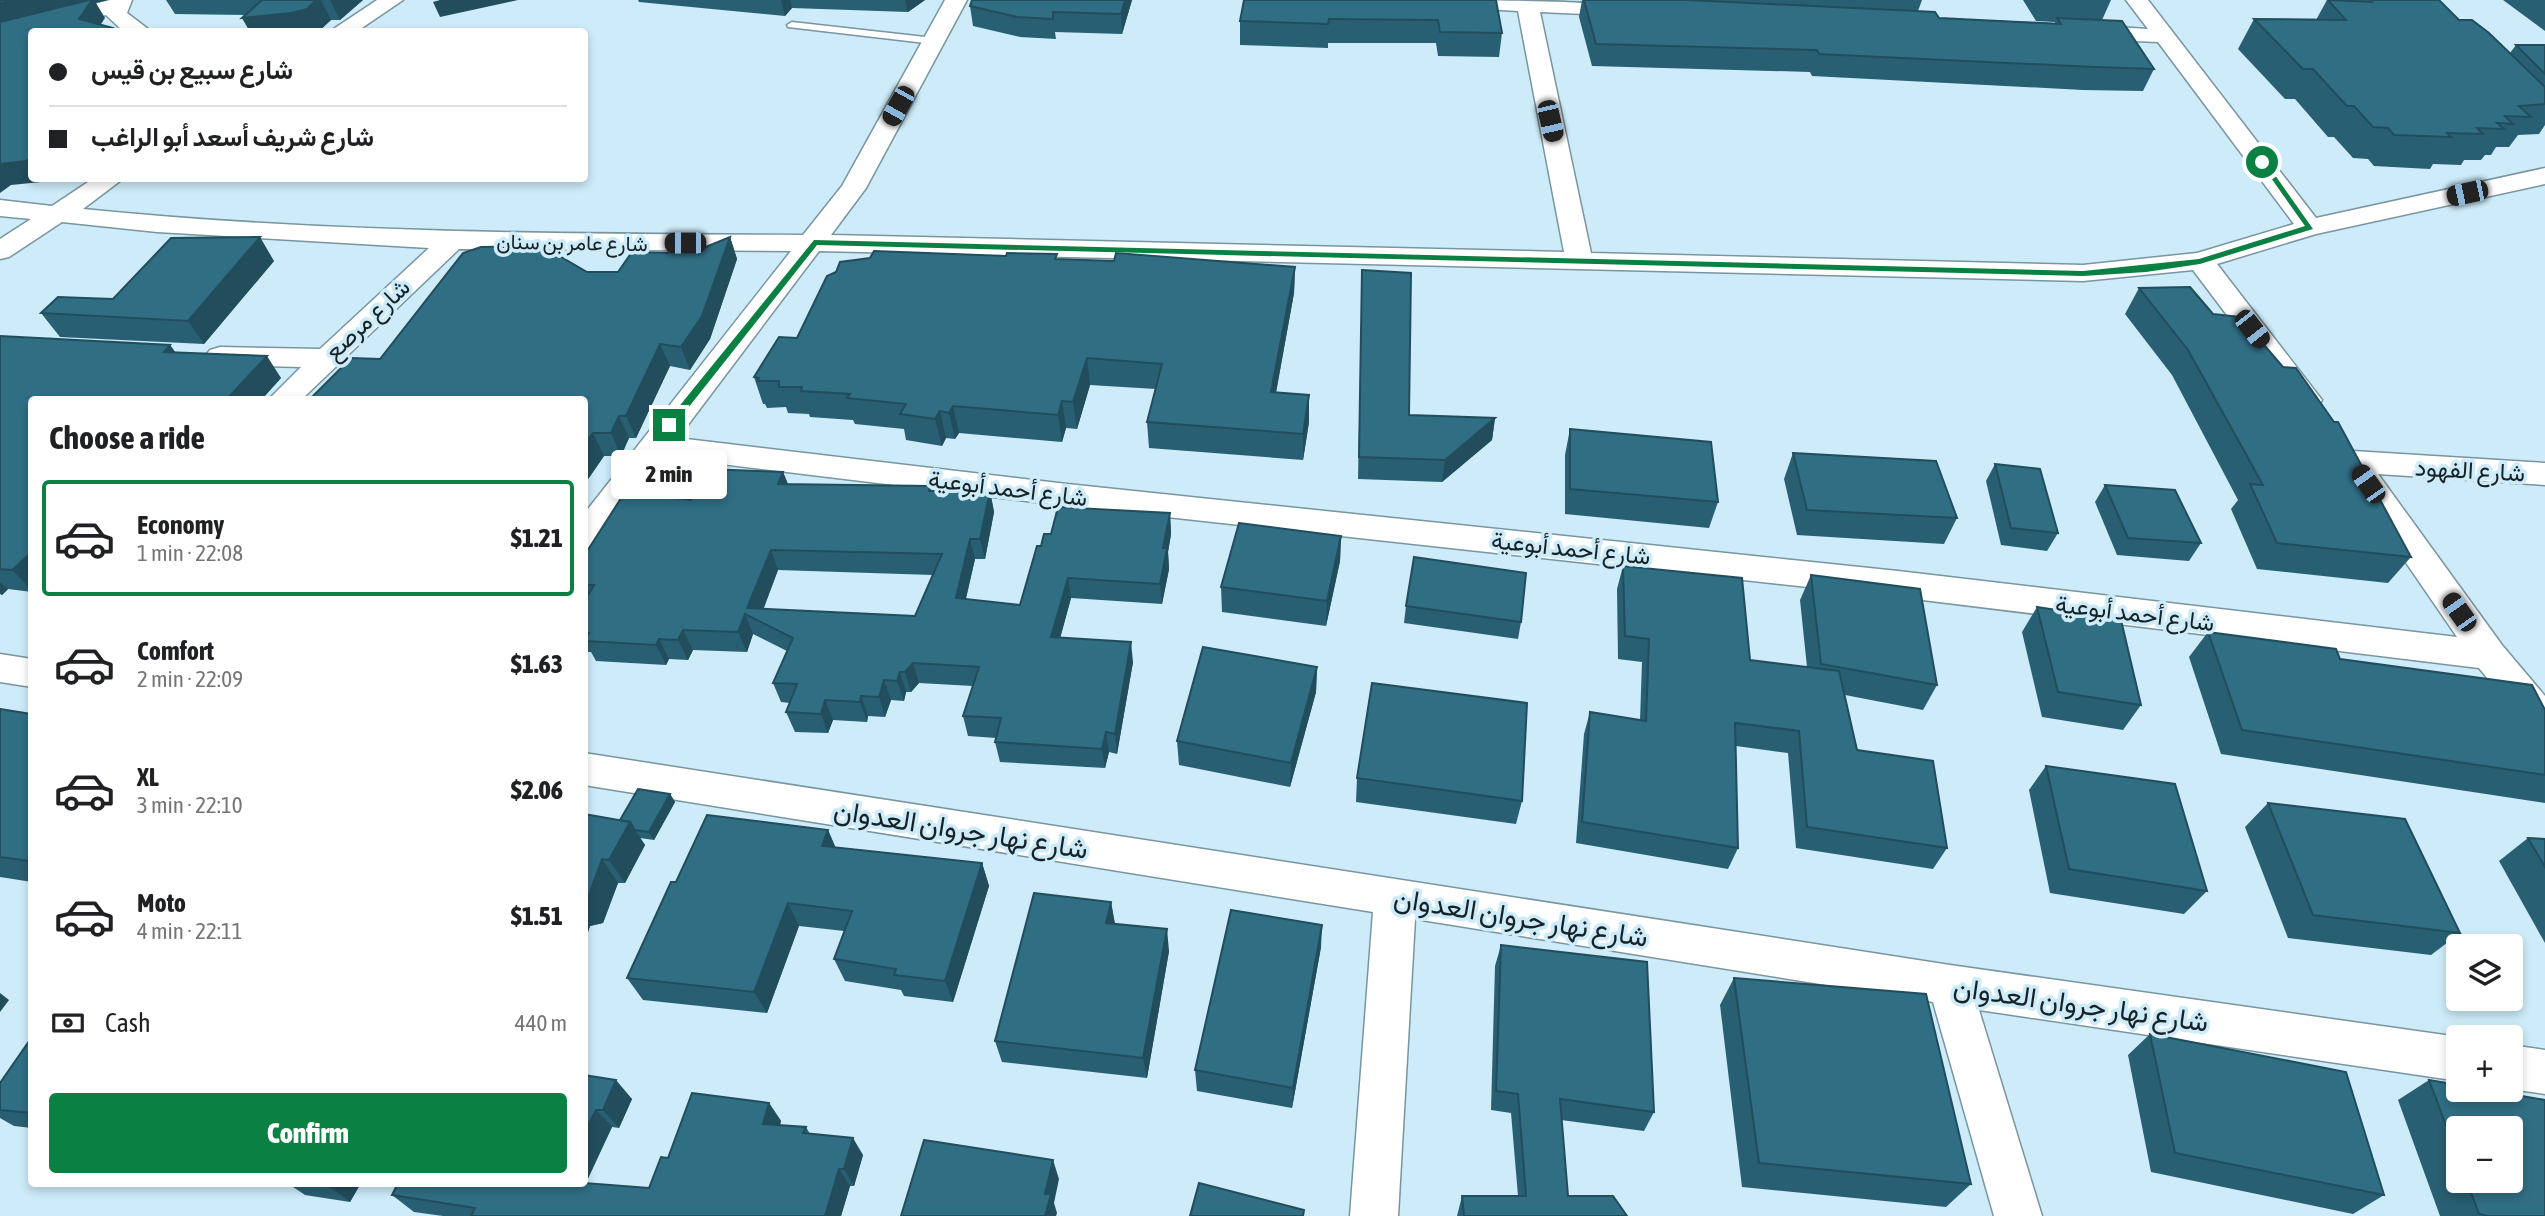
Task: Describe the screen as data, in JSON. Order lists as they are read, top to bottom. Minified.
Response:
{"streets":{"street":["شارع عامر بن سنان","شارع مرصع","شارع الفهود","شارع أحمد أبوعية","شارع نهار جروان العدوان"]},"crossings":[["شارع عامر بن سنان","شارع مرصع"]],"page":{"banner":["شارع سبيع بن قيس","شارع شريف أسعد أبو الراغب"],"heading":"Choose a ride","bubble":"2 min","list":[{"name":"Economy","note":"1 min · 22:08","value":"$1.21"},{"name":"Comfort","note":"2 min · 22:09","value":"$1.63"},{"name":"XL","note":"3 min · 22:10","value":"$2.06"},{"name":"Moto","note":"4 min · 22:11","value":"$1.51"}],"map_buttons":["+","−"],"pay":["Cash","440 m"],"buttons":"Confirm"}}
